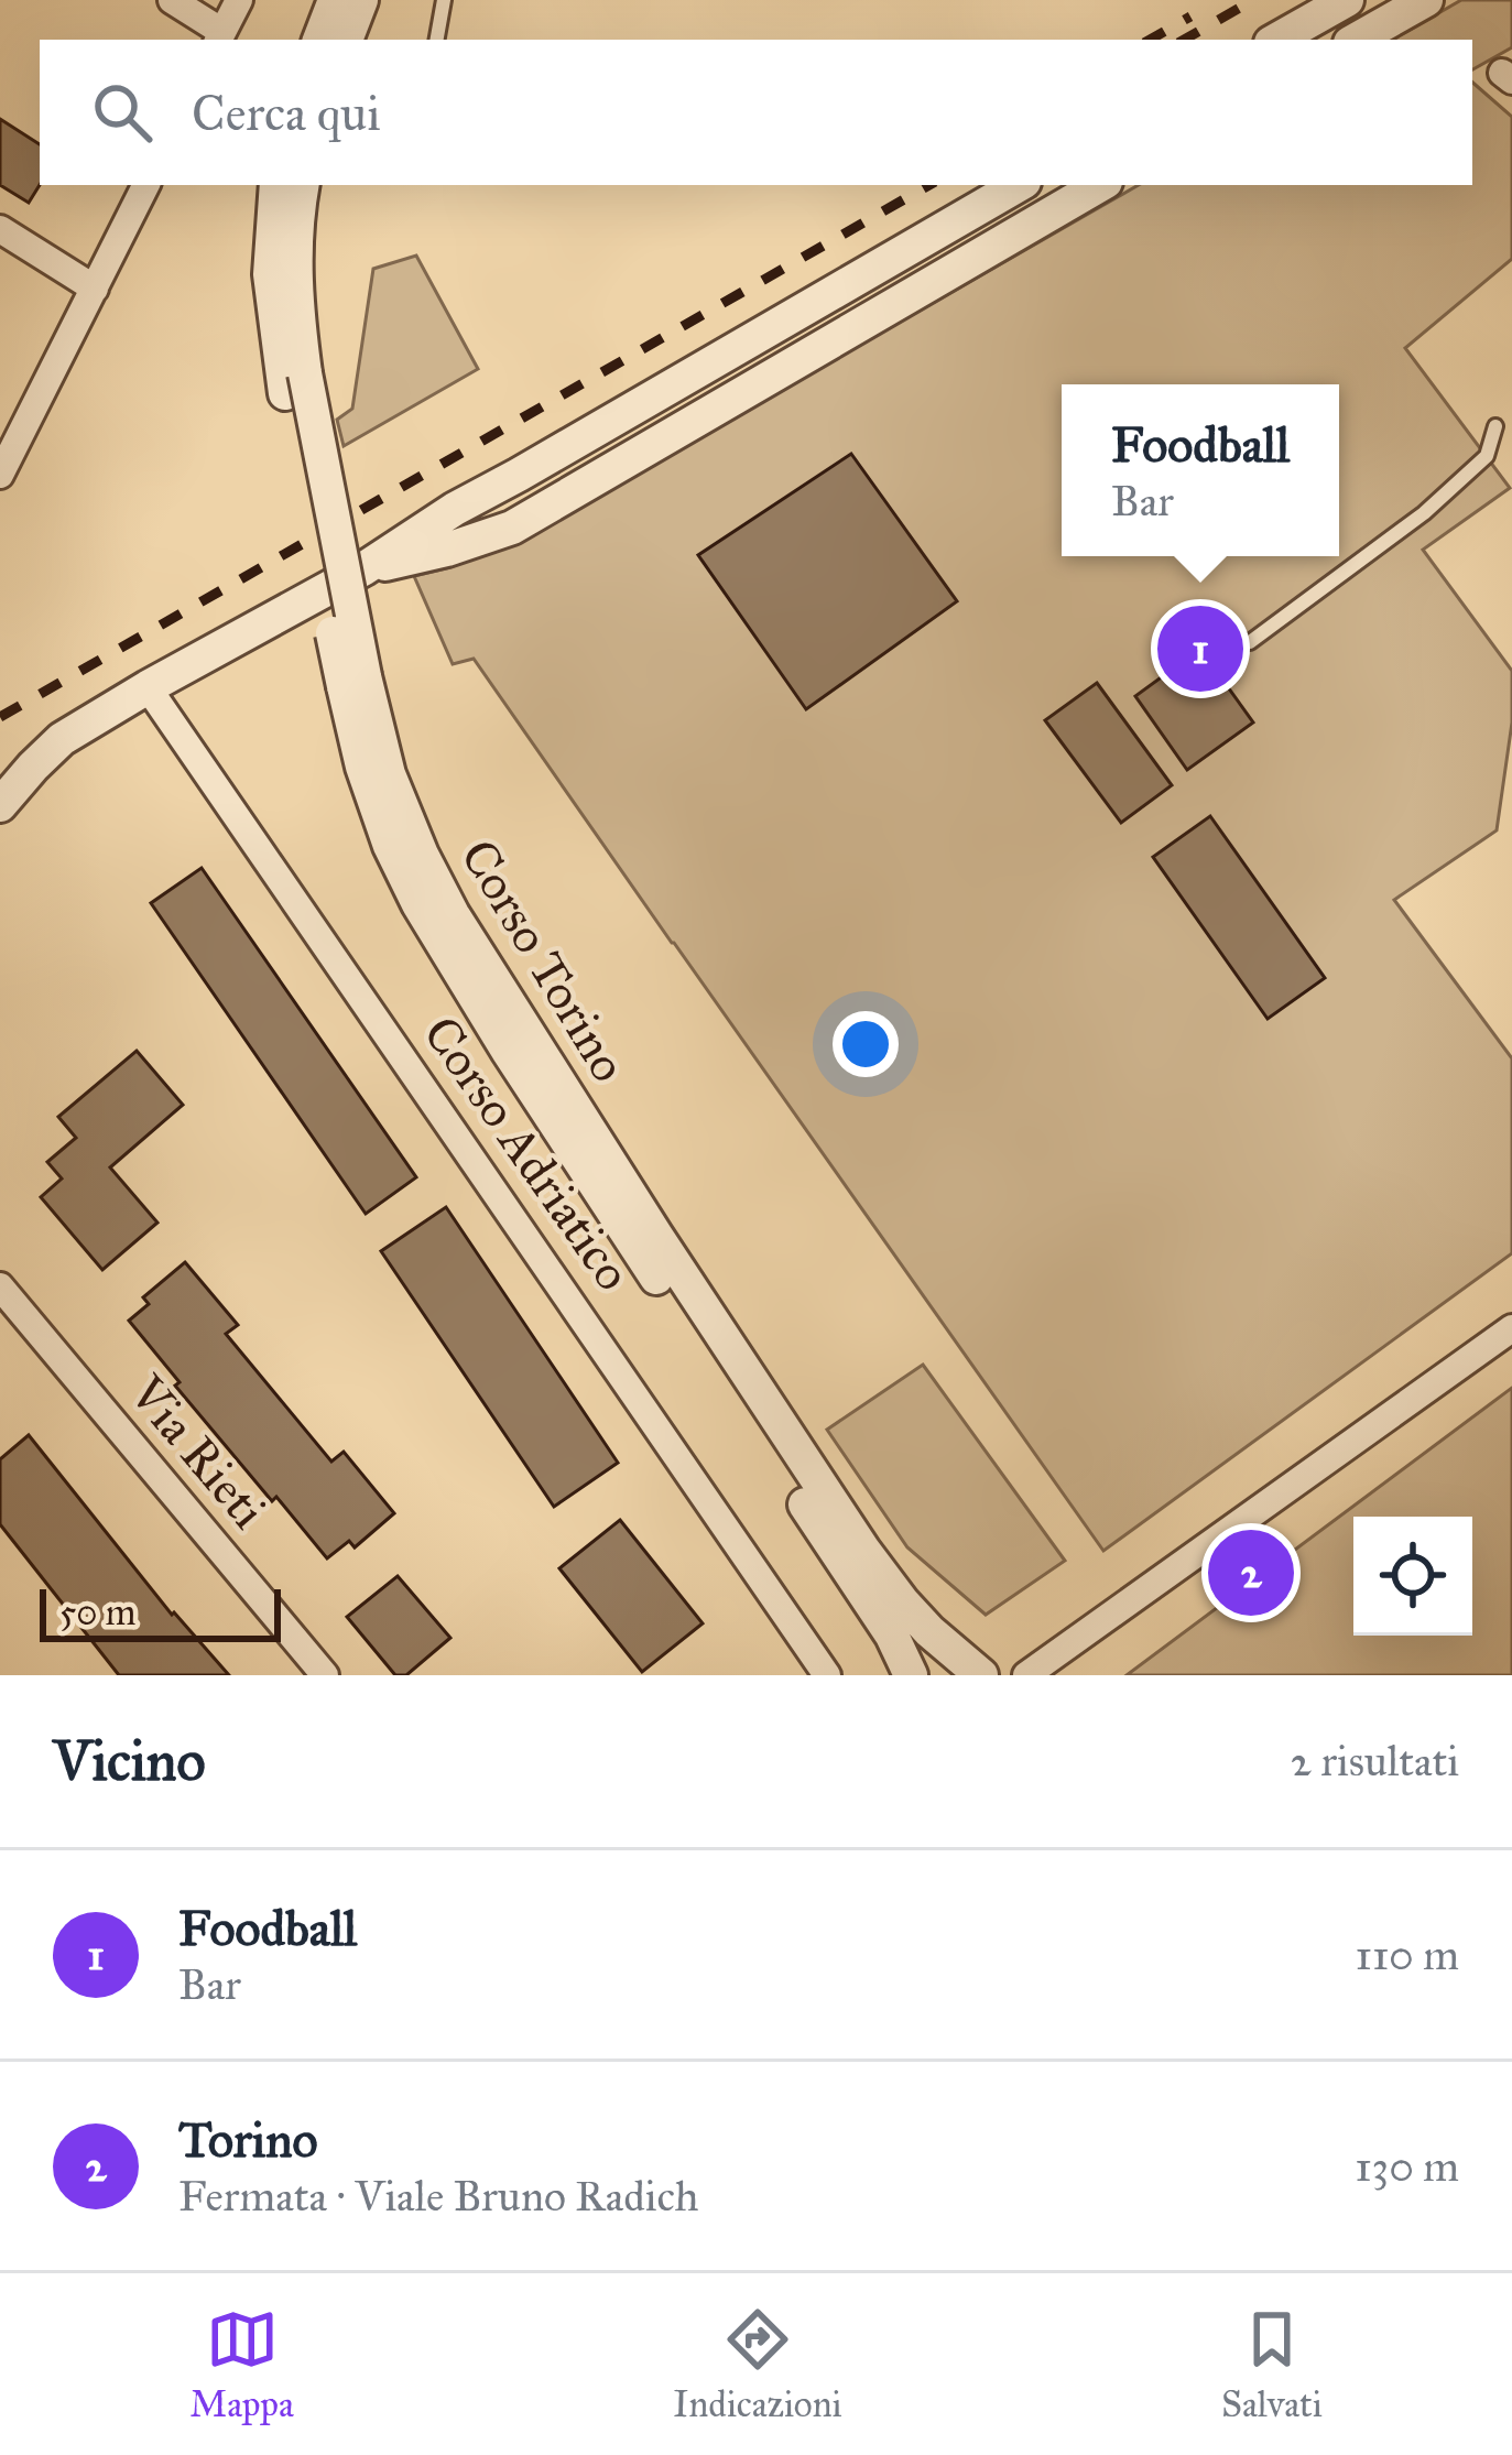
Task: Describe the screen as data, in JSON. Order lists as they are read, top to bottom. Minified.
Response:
{"streets":{"street":["Corso Torino","Corso Adriatico","Via Rieti"]},"scale_bar":"50 m","page":{"search":"Cerca qui","popup":["Foodball","Bar"],"pins":["1","2"],"scale":"50 m","heading":["Vicino","2 risultati"],"list":[{"mark":"1","name":"Foodball","note":"Bar","value":"110 m"},{"mark":"2","name":"Torino","note":"Fermata · Viale Bruno Radich","value":"130 m"}],"nav":["Mappa","Indicazioni","Salvati"]}}
